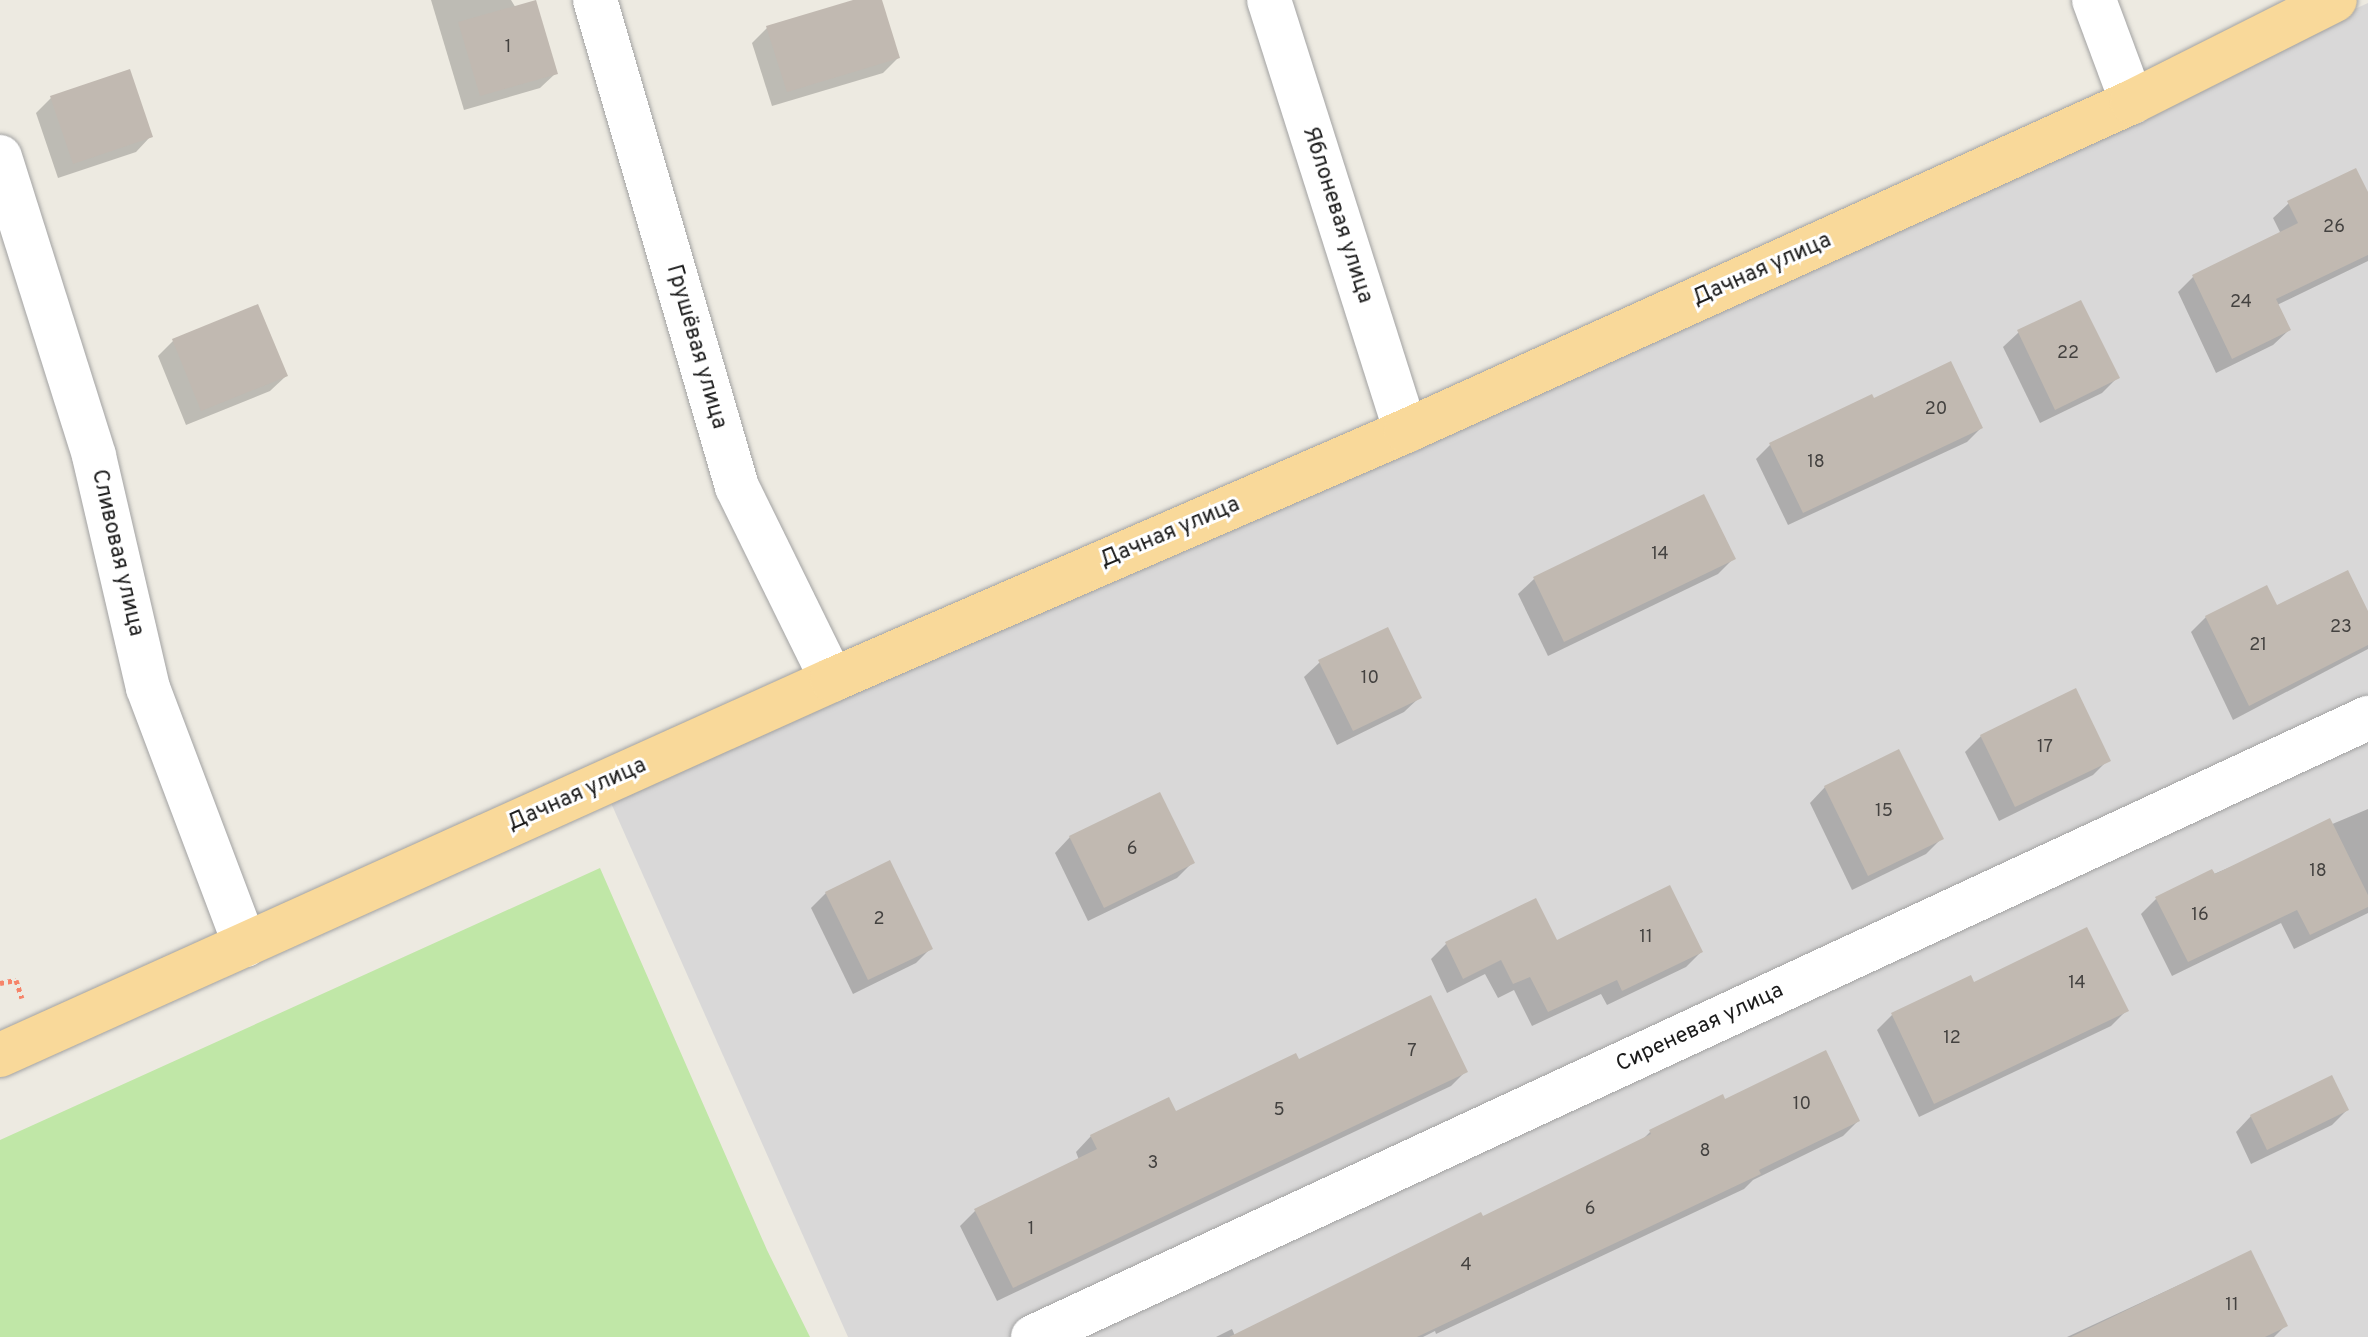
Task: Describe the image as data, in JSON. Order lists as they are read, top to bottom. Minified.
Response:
{"streets":{"main road":["Дачная улица"],"street":["Яблоневая улица","Грушёвая улица","Сливовая улица","Сиреневая улица"]},"crossings":[["Яблоневая улица","Дачная улица"],["Дачная улица","Грушёвая улица"],["Дачная улица","Сливовая улица"]],"house_numbers":["1","26","24","22","20","18","14","23","21","10","17","15","6","18","16","2","11","14","12","7","10","5","8","3","6","1","4","11"]}
